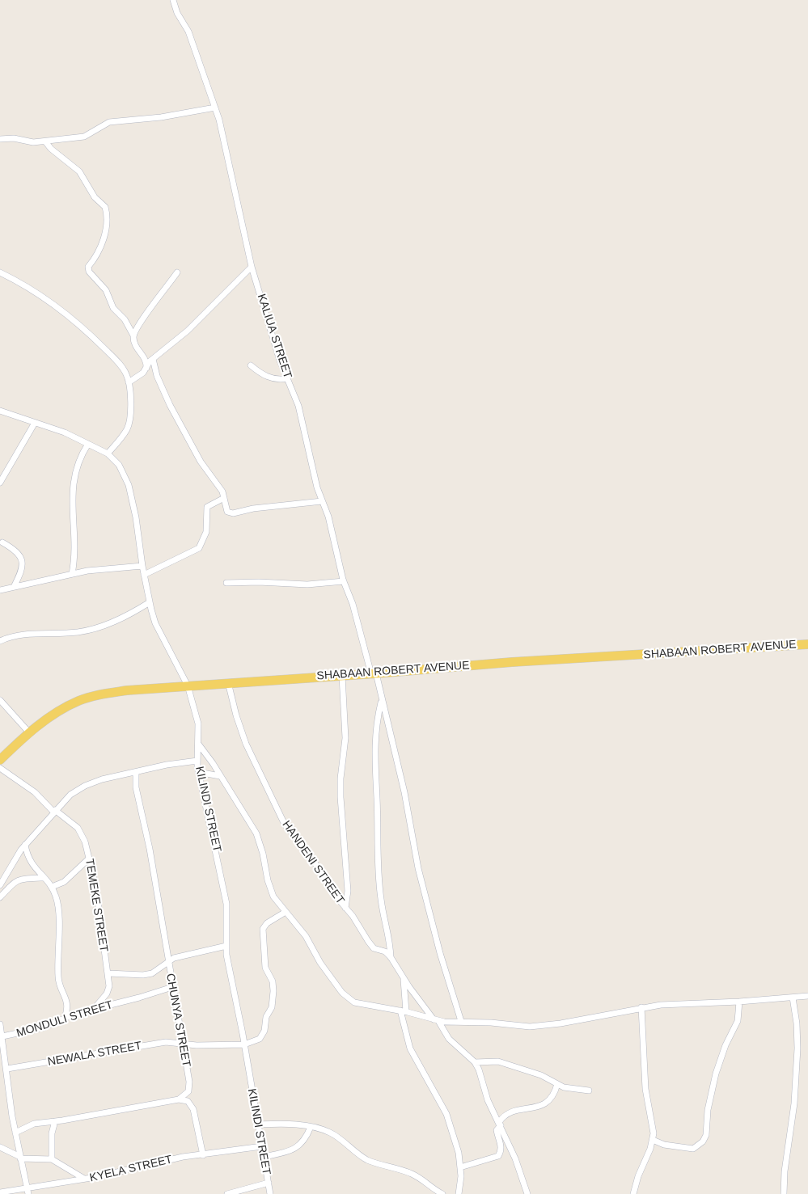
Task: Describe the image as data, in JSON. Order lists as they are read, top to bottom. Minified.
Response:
{"streets":{"main road":["SHABAAN ROBERT AVENUE"],"street":["KALIUA STREET","KILINDI STREET","HANDENI STREET","TEMEKE STREET","MONDULI STREET","CHUNYA STREET","NEWALA STREET","KYELA STREET"]},"crossings":[["KALIUA STREET","SHABAAN ROBERT AVENUE"],["SHABAAN ROBERT AVENUE","KILINDI STREET"],["SHABAAN ROBERT AVENUE","HANDENI STREET"],["KILINDI STREET","NEWALA STREET"],["KILINDI STREET","KYELA STREET"],["TEMEKE STREET","MONDULI STREET"],["MONDULI STREET","CHUNYA STREET"],["CHUNYA STREET","NEWALA STREET"]]}
